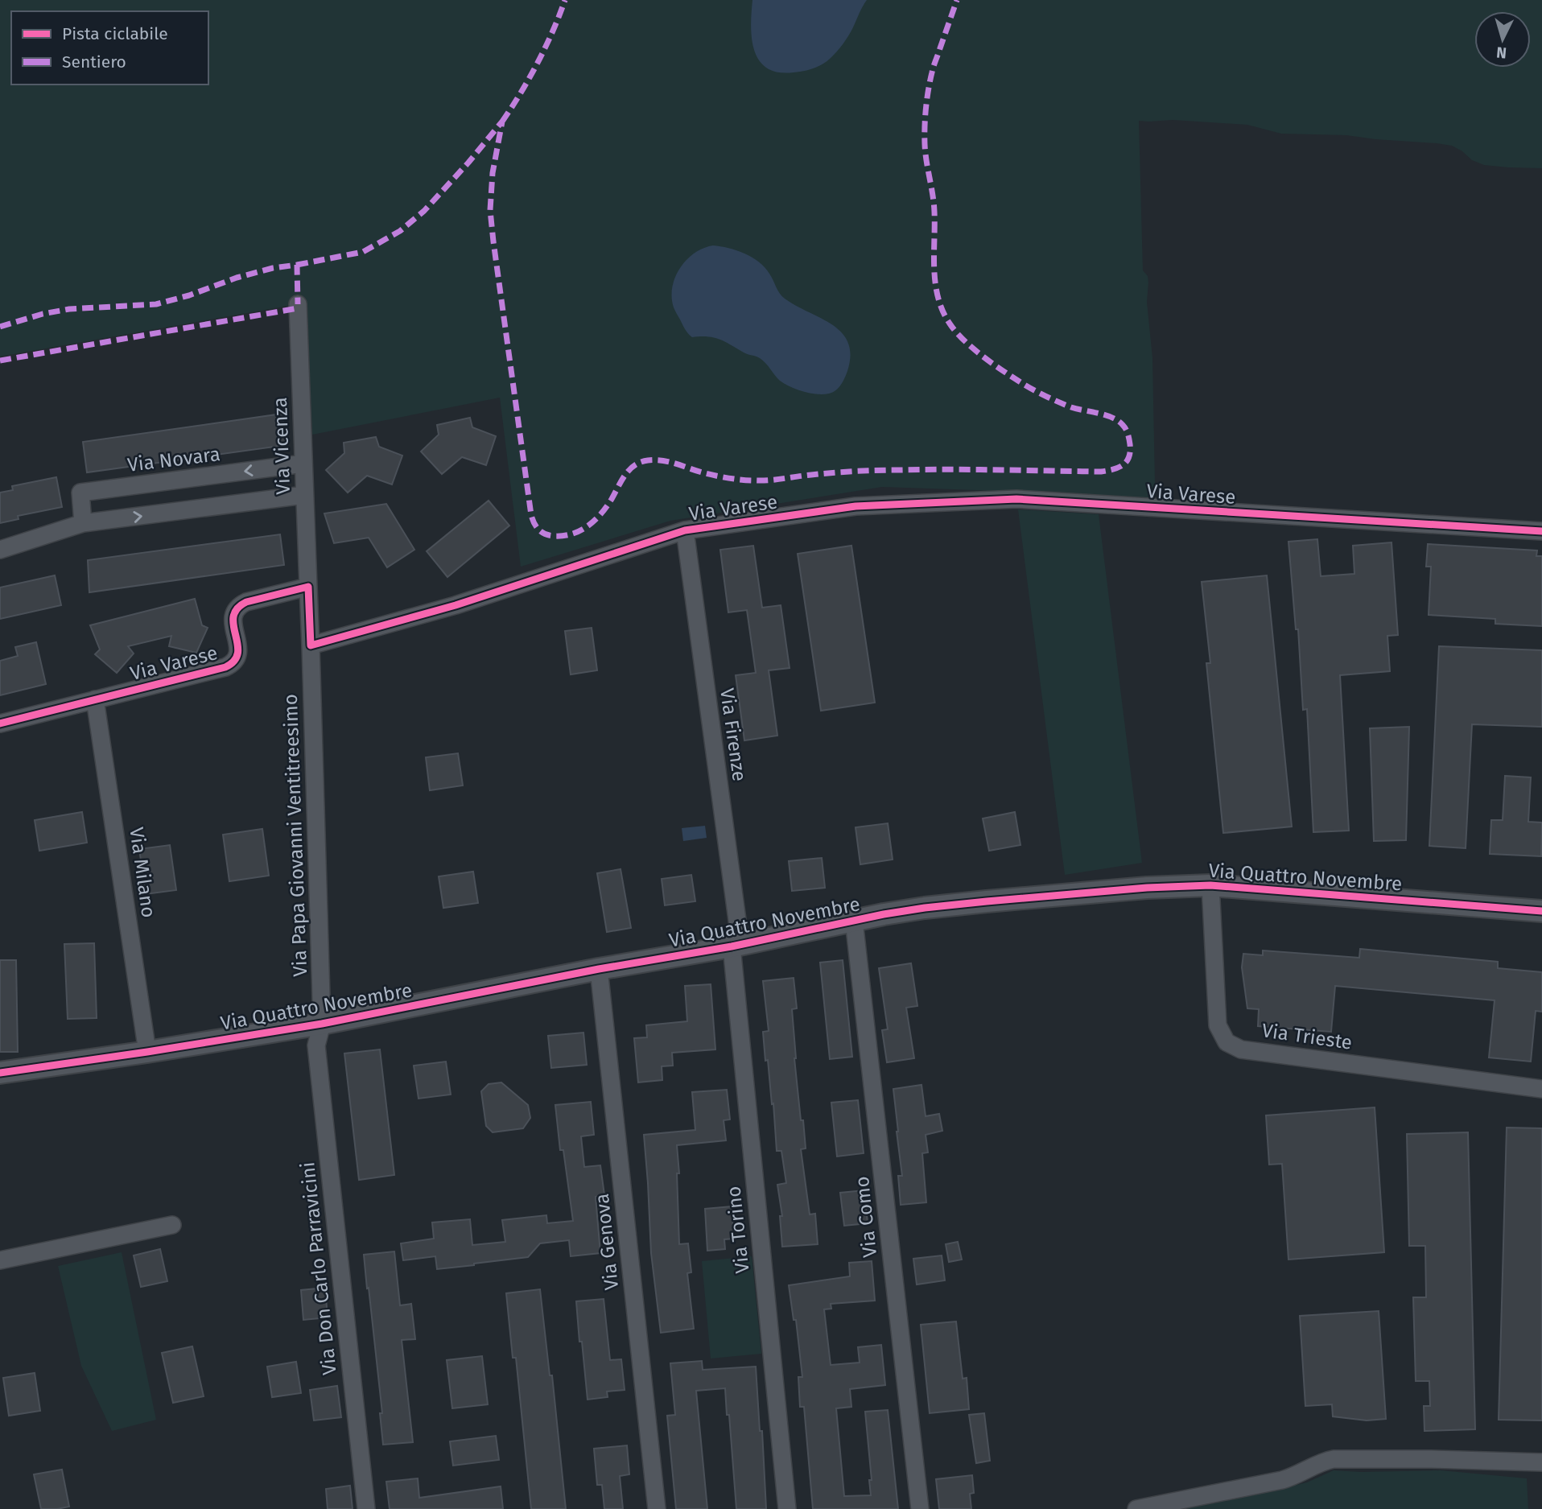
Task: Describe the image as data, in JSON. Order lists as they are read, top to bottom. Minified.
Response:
{"streets":{"street":["Via Vicenza","Via Novara","Via Varese","Via Firenze","Via Papa Giovanni Ventitreesimo","Via Milano","Via Quattro Novembre","Via Trieste","Via Como","Via Torino","Via Genova","Via Don Carlo Parravicini"]},"crossings":[["Via Vicenza","Via Novara"],["Via Vicenza","Via Varese"],["Via Varese","Via Firenze"],["Via Varese","Via Papa Giovanni Ventitreesimo"],["Via Varese","Via Milano"],["Via Firenze","Via Quattro Novembre"],["Via Firenze","Via Torino"],["Via Papa Giovanni Ventitreesimo","Via Quattro Novembre"],["Via Papa Giovanni Ventitreesimo","Via Don Carlo Parravicini"],["Via Milano","Via Quattro Novembre"],["Via Quattro Novembre","Via Trieste"],["Via Quattro Novembre","Via Como"],["Via Quattro Novembre","Via Torino"],["Via Quattro Novembre","Via Genova"],["Via Quattro Novembre","Via Don Carlo Parravicini"]],"legend":["Pista ciclabile","Sentiero"],"north":"bottom"}
